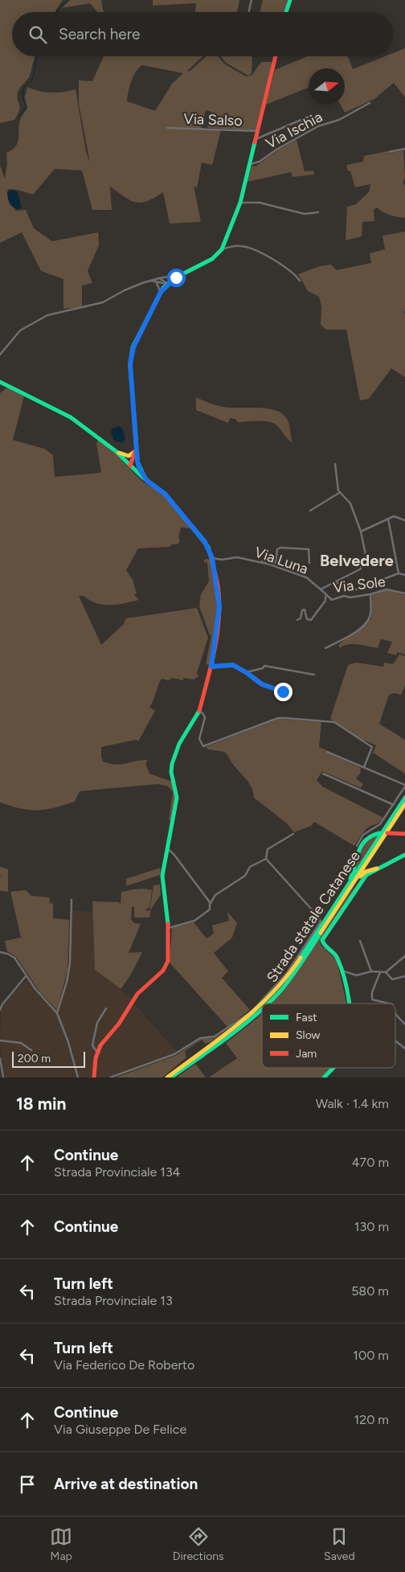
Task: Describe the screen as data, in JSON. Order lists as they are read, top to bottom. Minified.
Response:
{"streets":{"main road":["Strada statale Catanese"],"street":["Via Salso","Via Ischia","Via Luna","Via Sole"]},"crossings":[["Via Luna","Via Sole"]],"districts":["Belvedere"],"legend":["Fast","Slow","Jam"],"scale_bar":"200 m","north":"right","page":{"search":"Search here","scale":"200 m","heading":["18 min","Walk · 1.4 km"],"list":[["Continue","Strada Provinciale 134","470 m"],["Continue","130 m"],["Turn left","Strada Provinciale 13","580 m"],["Turn left","Via Federico De Roberto","100 m"],["Continue","Via Giuseppe De Felice","120 m"],"Arrive at destination"],"nav":["Map","Directions","Saved"]}}
